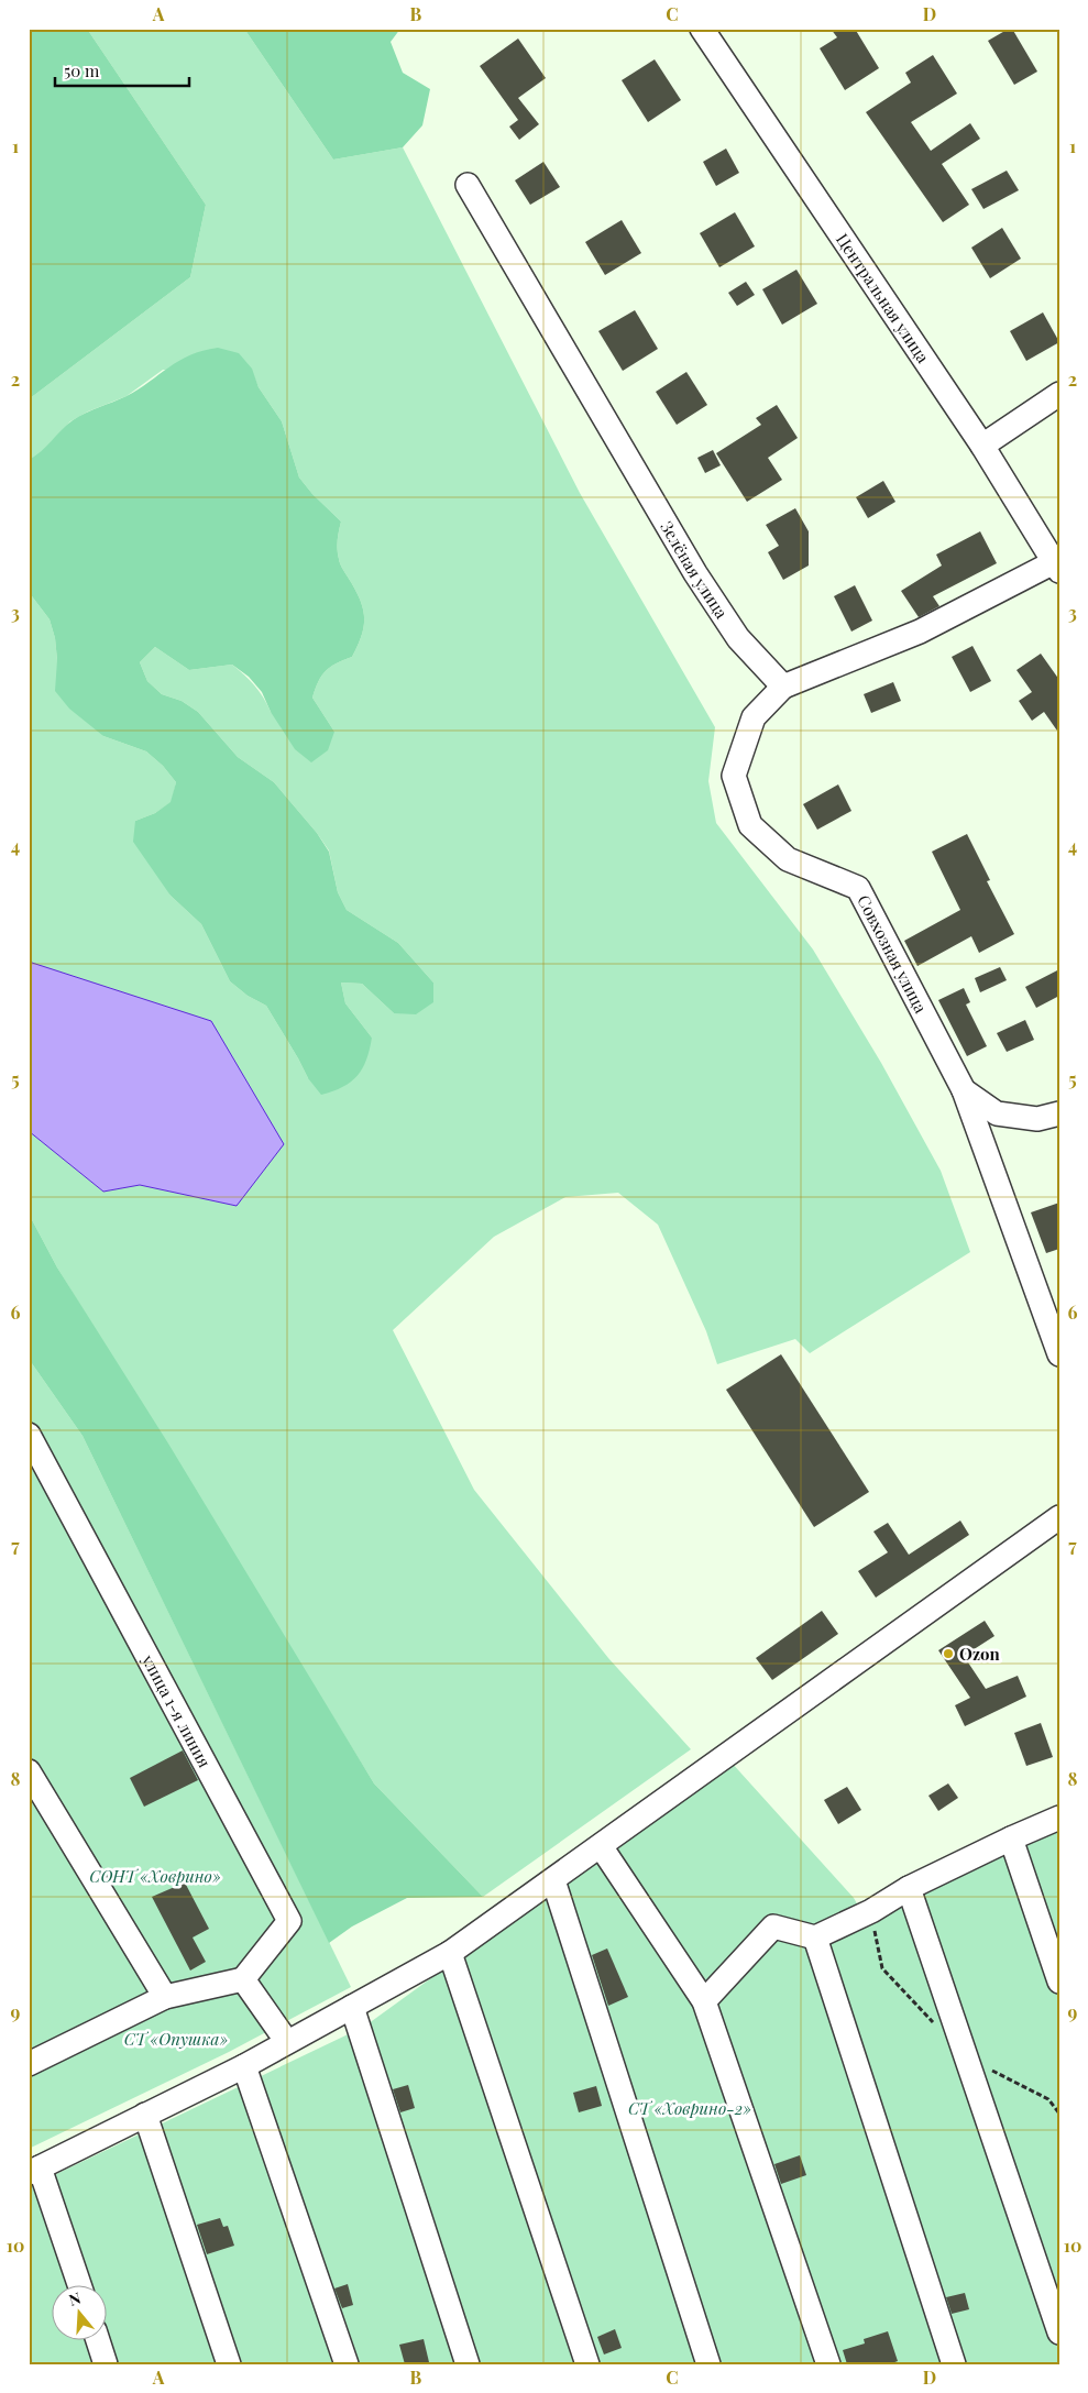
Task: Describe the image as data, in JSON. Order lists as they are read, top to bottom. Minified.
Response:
{"streets":{"street":["Центральная улица","Зелёная улица","Совхозная улица","улица 1-я линия"]},"crossings":[["Зелёная улица","Совхозная улица"]],"parks":["СОНТ «Ховрино»","СТ «Опушка»","СТ «Ховрино-2»"],"places":["Ozon"],"scale_bar":"50 m","north":"top","grid":{"columns":["A","B","C","D"],"rows":["1","2","3","4","5","6","7","8","9","10"]}}
